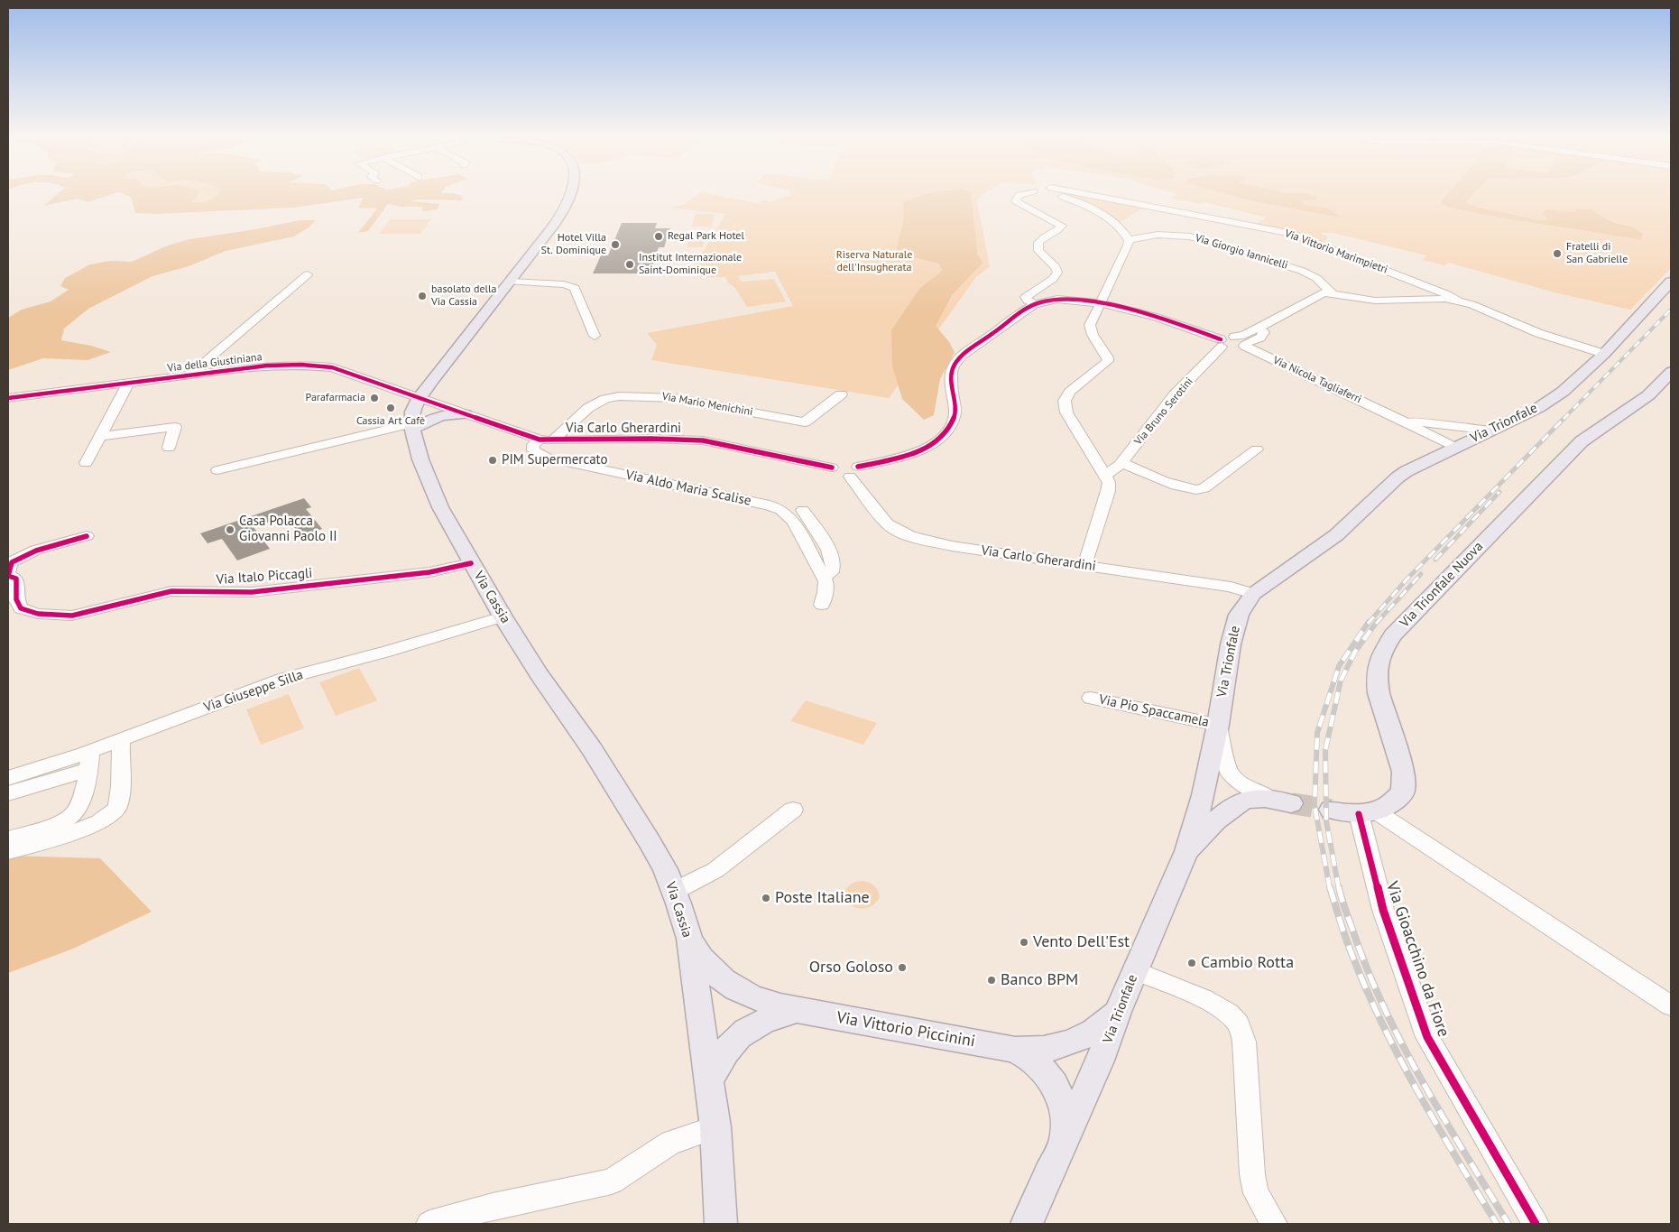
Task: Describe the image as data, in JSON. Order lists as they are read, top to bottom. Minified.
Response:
{"streets":{"main road":["Via Trionfale","Via Trionfale Nuova","Via Cassia","Via Vittorio Piccinini"],"street":["Via Giorgio Iannicelli","Via Vittorio Marimpietri","Via della Giustiniana","Via Nicola Tagliaferri","Via Mario Menichini","Via Bruno Serotini","Via Carlo Gherardini","Via Aldo Maria Scalise","Via Italo Piccagli","Via Giuseppe Silla","Via Pio Spaccamela","Via Gioacchino da Fiore"]},"crossings":[["Via della Giustiniana","Via Carlo Gherardini"],["Via della Giustiniana","Via Cassia"],["Via Nicola Tagliaferri","Via Trionfale"],["Via Mario Menichini","Via Carlo Gherardini"],["Via Mario Menichini","Via Aldo Maria Scalise"],["Via Trionfale","Via Carlo Gherardini"],["Via Trionfale","Via Pio Spaccamela"],["Via Trionfale","Via Vittorio Piccinini"],["Via Carlo Gherardini","Via Aldo Maria Scalise"],["Via Carlo Gherardini","Via Cassia"],["Via Italo Piccagli","Via Cassia"],["Via Trionfale Nuova","Via Gioacchino da Fiore"],["Via Cassia","Via Giuseppe Silla"],["Via Cassia","Via Vittorio Piccinini"]],"parks":["Riserva Naturale dell'Insugherata"],"places":["Regal Park Hotel","Hotel Villa St. Dominique","Fratelli di San Gabrielle","Institut Internazionale Saint-Dominique","basolato della Via Cassia","Parafarmacia","Cassia Art Cafè","PIM Supermercato","Casa Polacca Giovanni Paolo II","Poste Italiane","Vento Dell'Est","Cambio Rotta","Orso Goloso","Banco BPM"]}
